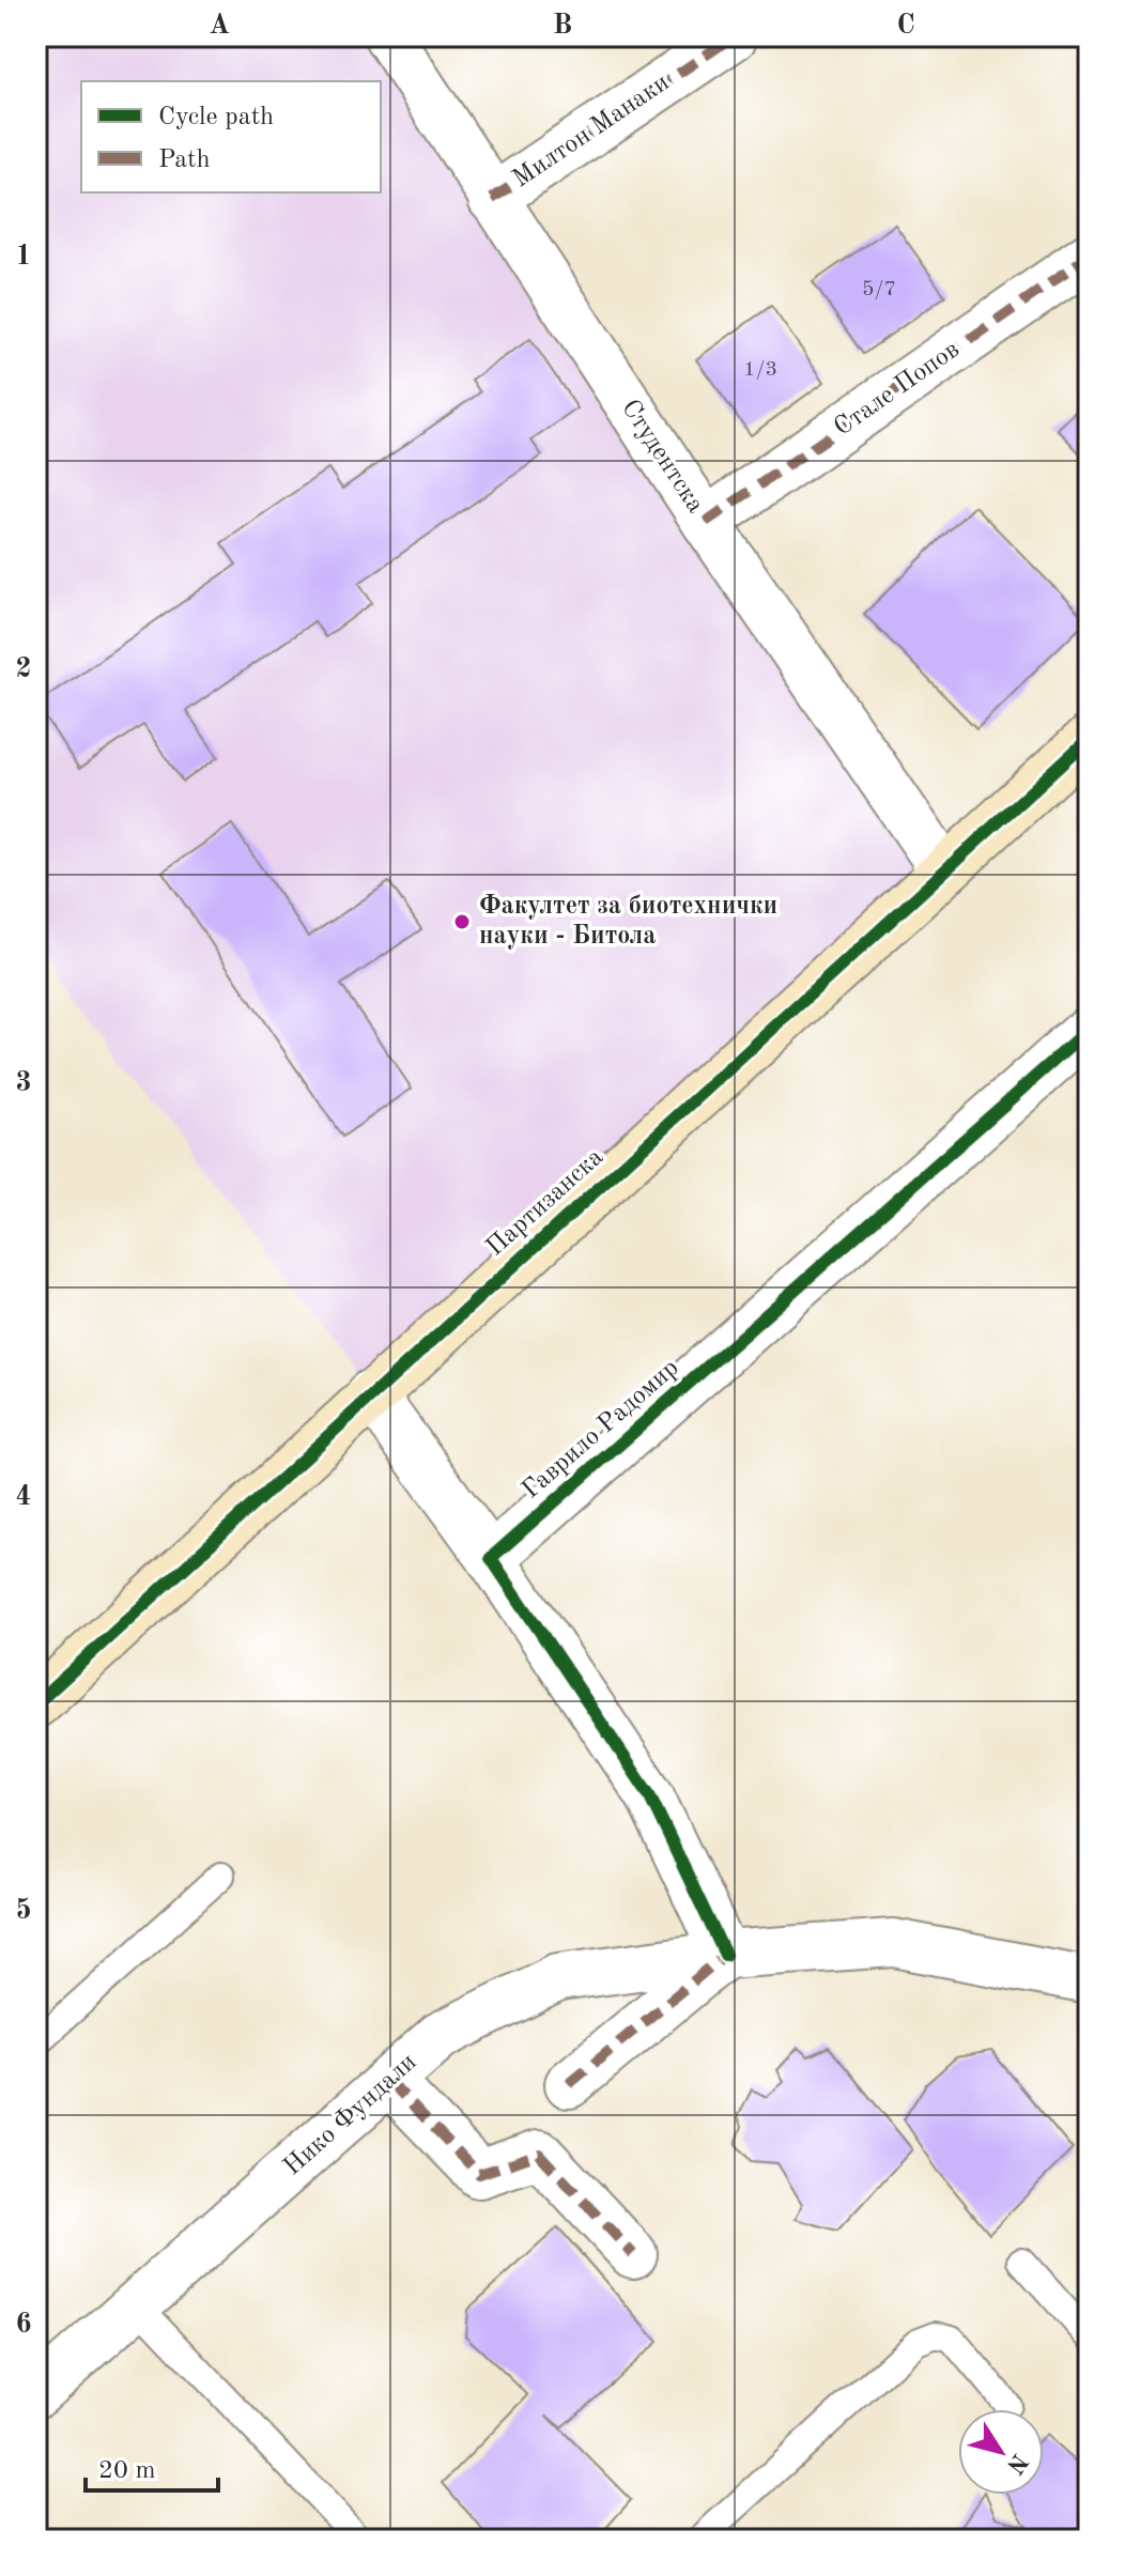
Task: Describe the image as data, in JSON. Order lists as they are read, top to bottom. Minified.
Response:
{"streets":{"street":["Милтон Манаки","Стале Попов","Студентска","Партизанска","Гаврило Радомир","Нико Фундали"]},"crossings":[["Милтон Манаки","Студентска"],["Стале Попов","Студентска"],["Студентска","Партизанска"]],"places":["Факултет за биотехнички науки - Битола"],"house_numbers":["5/7","1/3"],"legend":["Cycle path","Path"],"scale_bar":"20 m","north":"bottom right","grid":{"columns":["A","B","C"],"rows":["1","2","3","4","5","6"]}}
